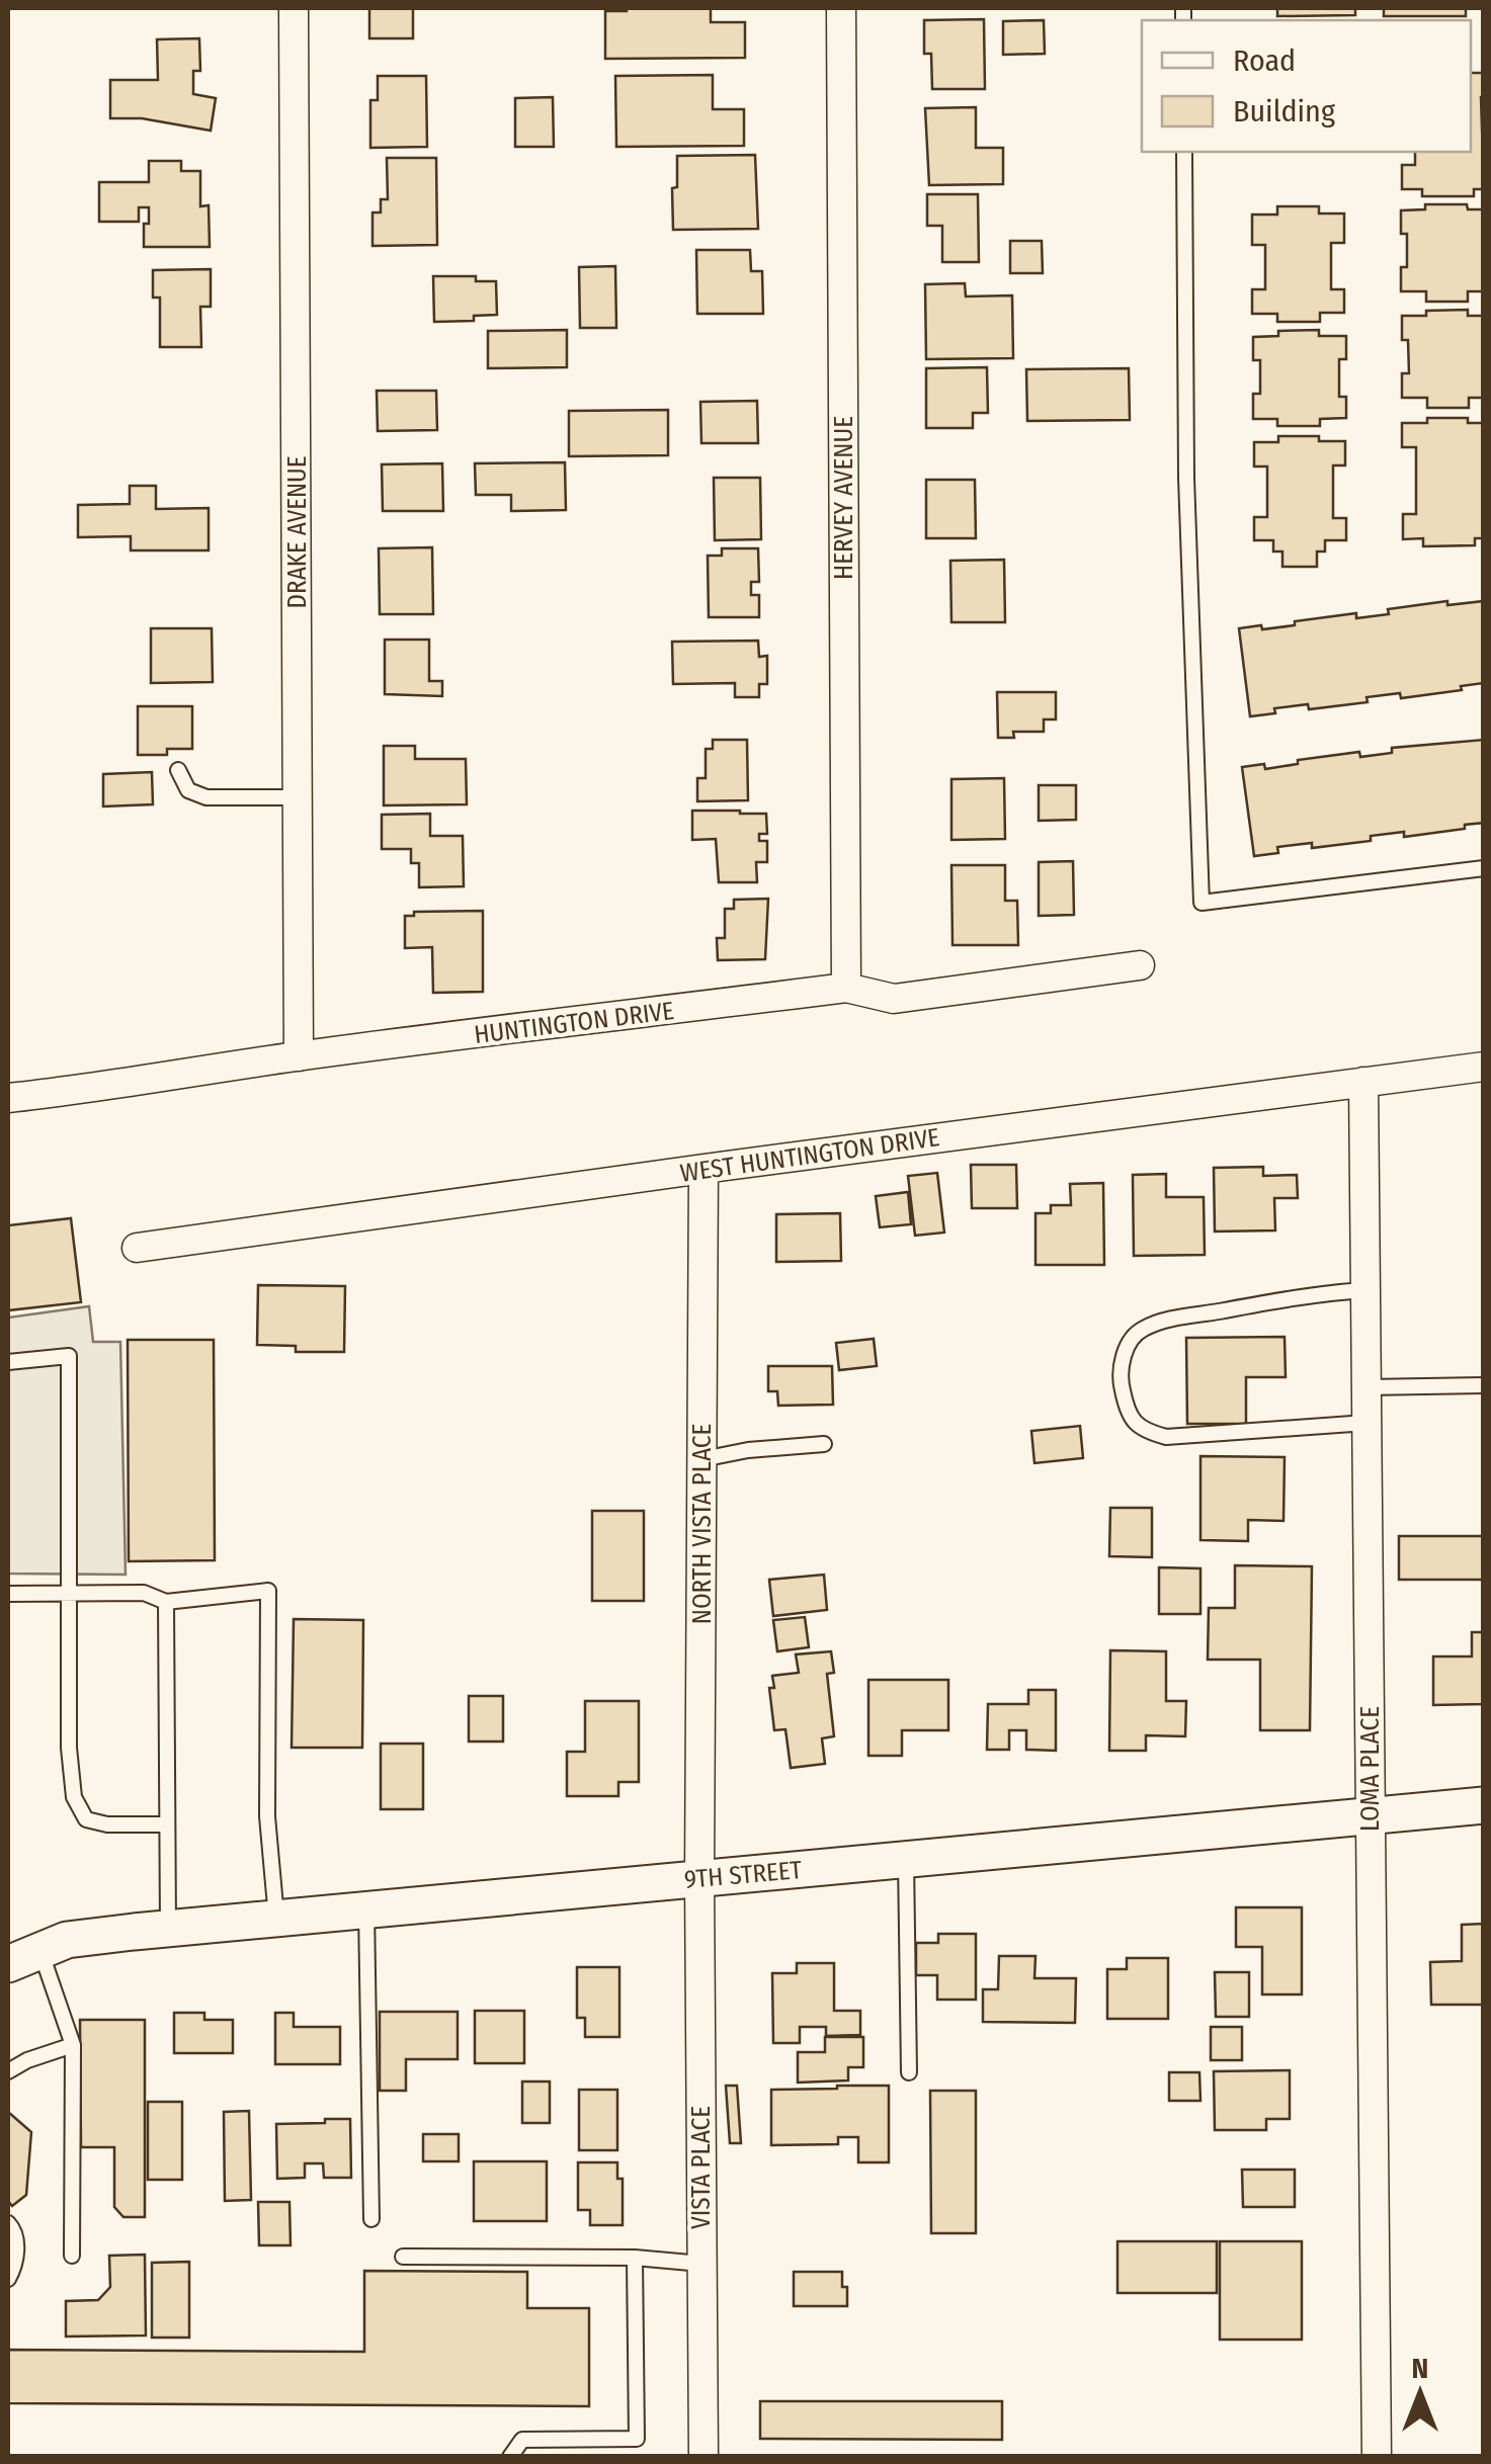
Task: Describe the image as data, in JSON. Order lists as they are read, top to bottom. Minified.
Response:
{"streets":{"street":["HERVEY AVENUE","DRAKE AVENUE","HUNTINGTON DRIVE","WEST HUNTINGTON DRIVE","NORTH VISTA PLACE","LOMA PLACE","9TH STREET","VISTA PLACE"]},"crossings":[["HERVEY AVENUE","HUNTINGTON DRIVE"],["DRAKE AVENUE","HUNTINGTON DRIVE"],["WEST HUNTINGTON DRIVE","NORTH VISTA PLACE"],["WEST HUNTINGTON DRIVE","LOMA PLACE"],["NORTH VISTA PLACE","9TH STREET"],["NORTH VISTA PLACE","VISTA PLACE"],["LOMA PLACE","9TH STREET"],["9TH STREET","VISTA PLACE"]],"legend":["Road","Building"],"north":"top"}
